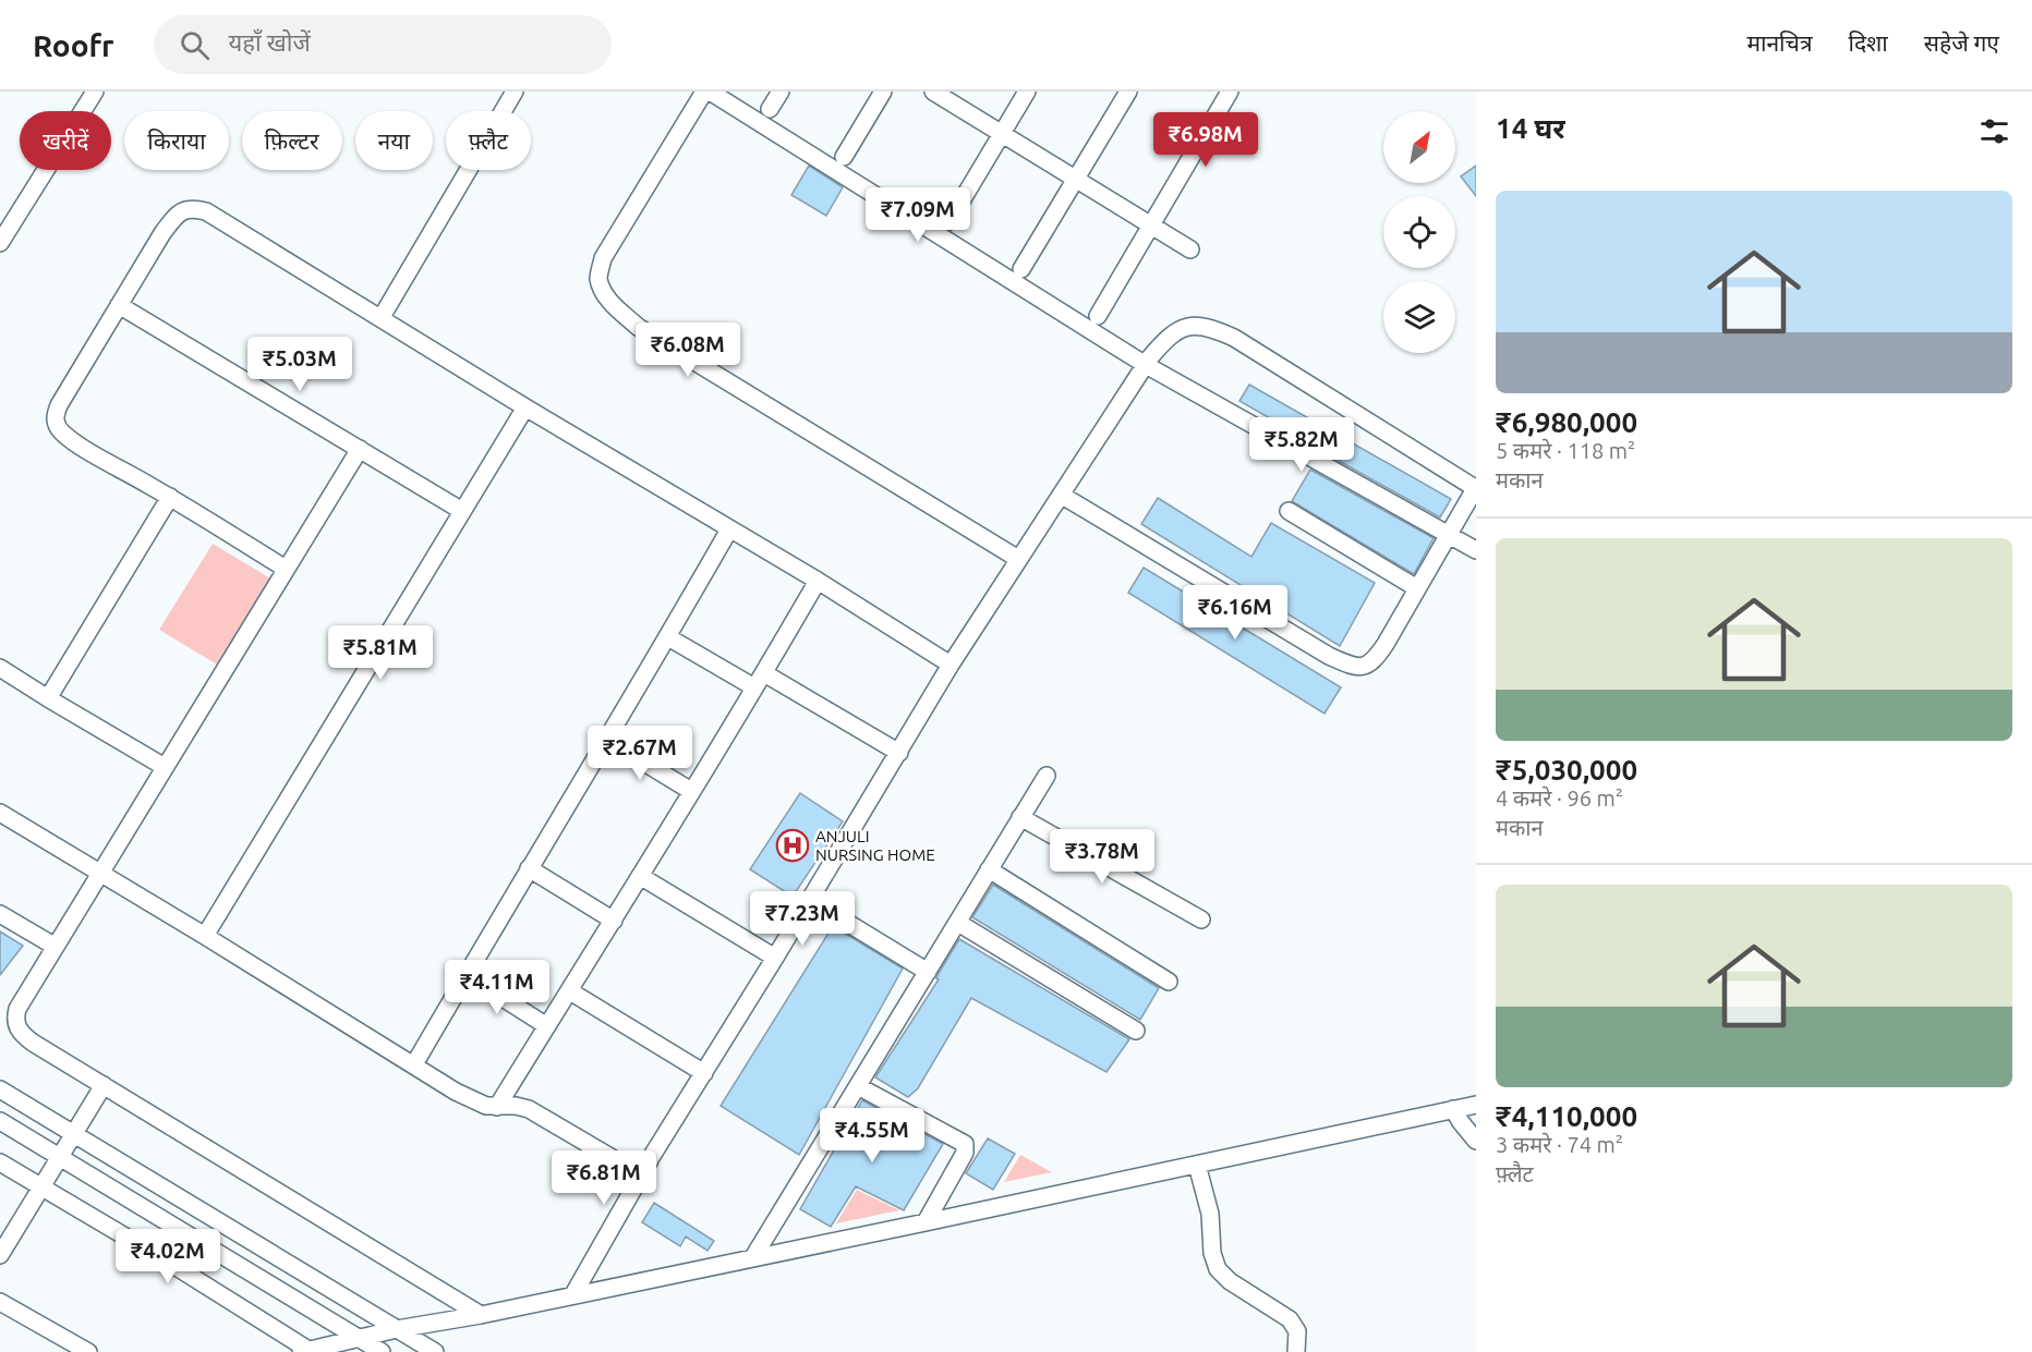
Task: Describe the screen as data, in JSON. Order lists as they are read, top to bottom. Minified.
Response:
{"places":{"hospital":["ANJULI NURSING HOME"]},"north":"top right","page":{"header":"Roofr","search":"यहाँ खोजें","nav":["मानचित्र","दिशा","सहेजे गए"],"heading":"14 घर","chip":["खरीदें","किराया","फ़िल्टर","नया","फ़्लैट"],"price":["₹6.98M","₹7.09M","₹6.08M","₹5.03M","₹5.82M","₹6.16M","₹5.81M","₹2.67M","₹3.78M","₹7.23M","₹4.11M","₹4.55M","₹6.81M","₹4.02M"],"list":[{"name":"₹6,980,000","note":"5 कमरे · 118 m² · मकान"},{"name":"₹5,030,000","note":"4 कमरे · 96 m² · मकान"},{"name":"₹4,110,000","note":"3 कमरे · 74 m² · फ़्लैट"}]}}
